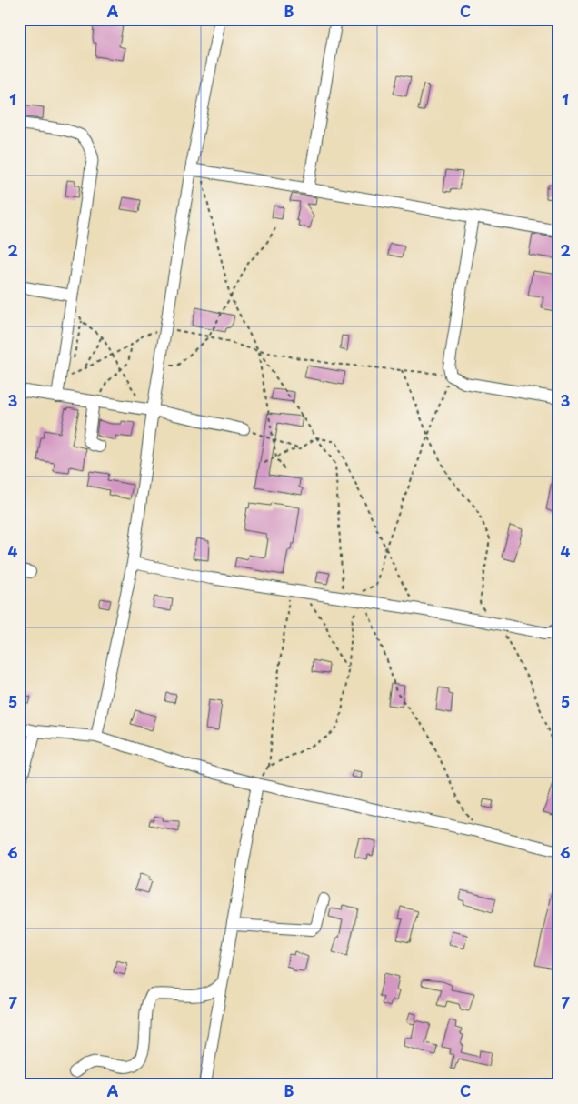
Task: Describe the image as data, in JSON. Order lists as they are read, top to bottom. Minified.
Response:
{"grid":{"columns":["A","B","C"],"rows":["1","2","3","4","5","6","7"]}}
